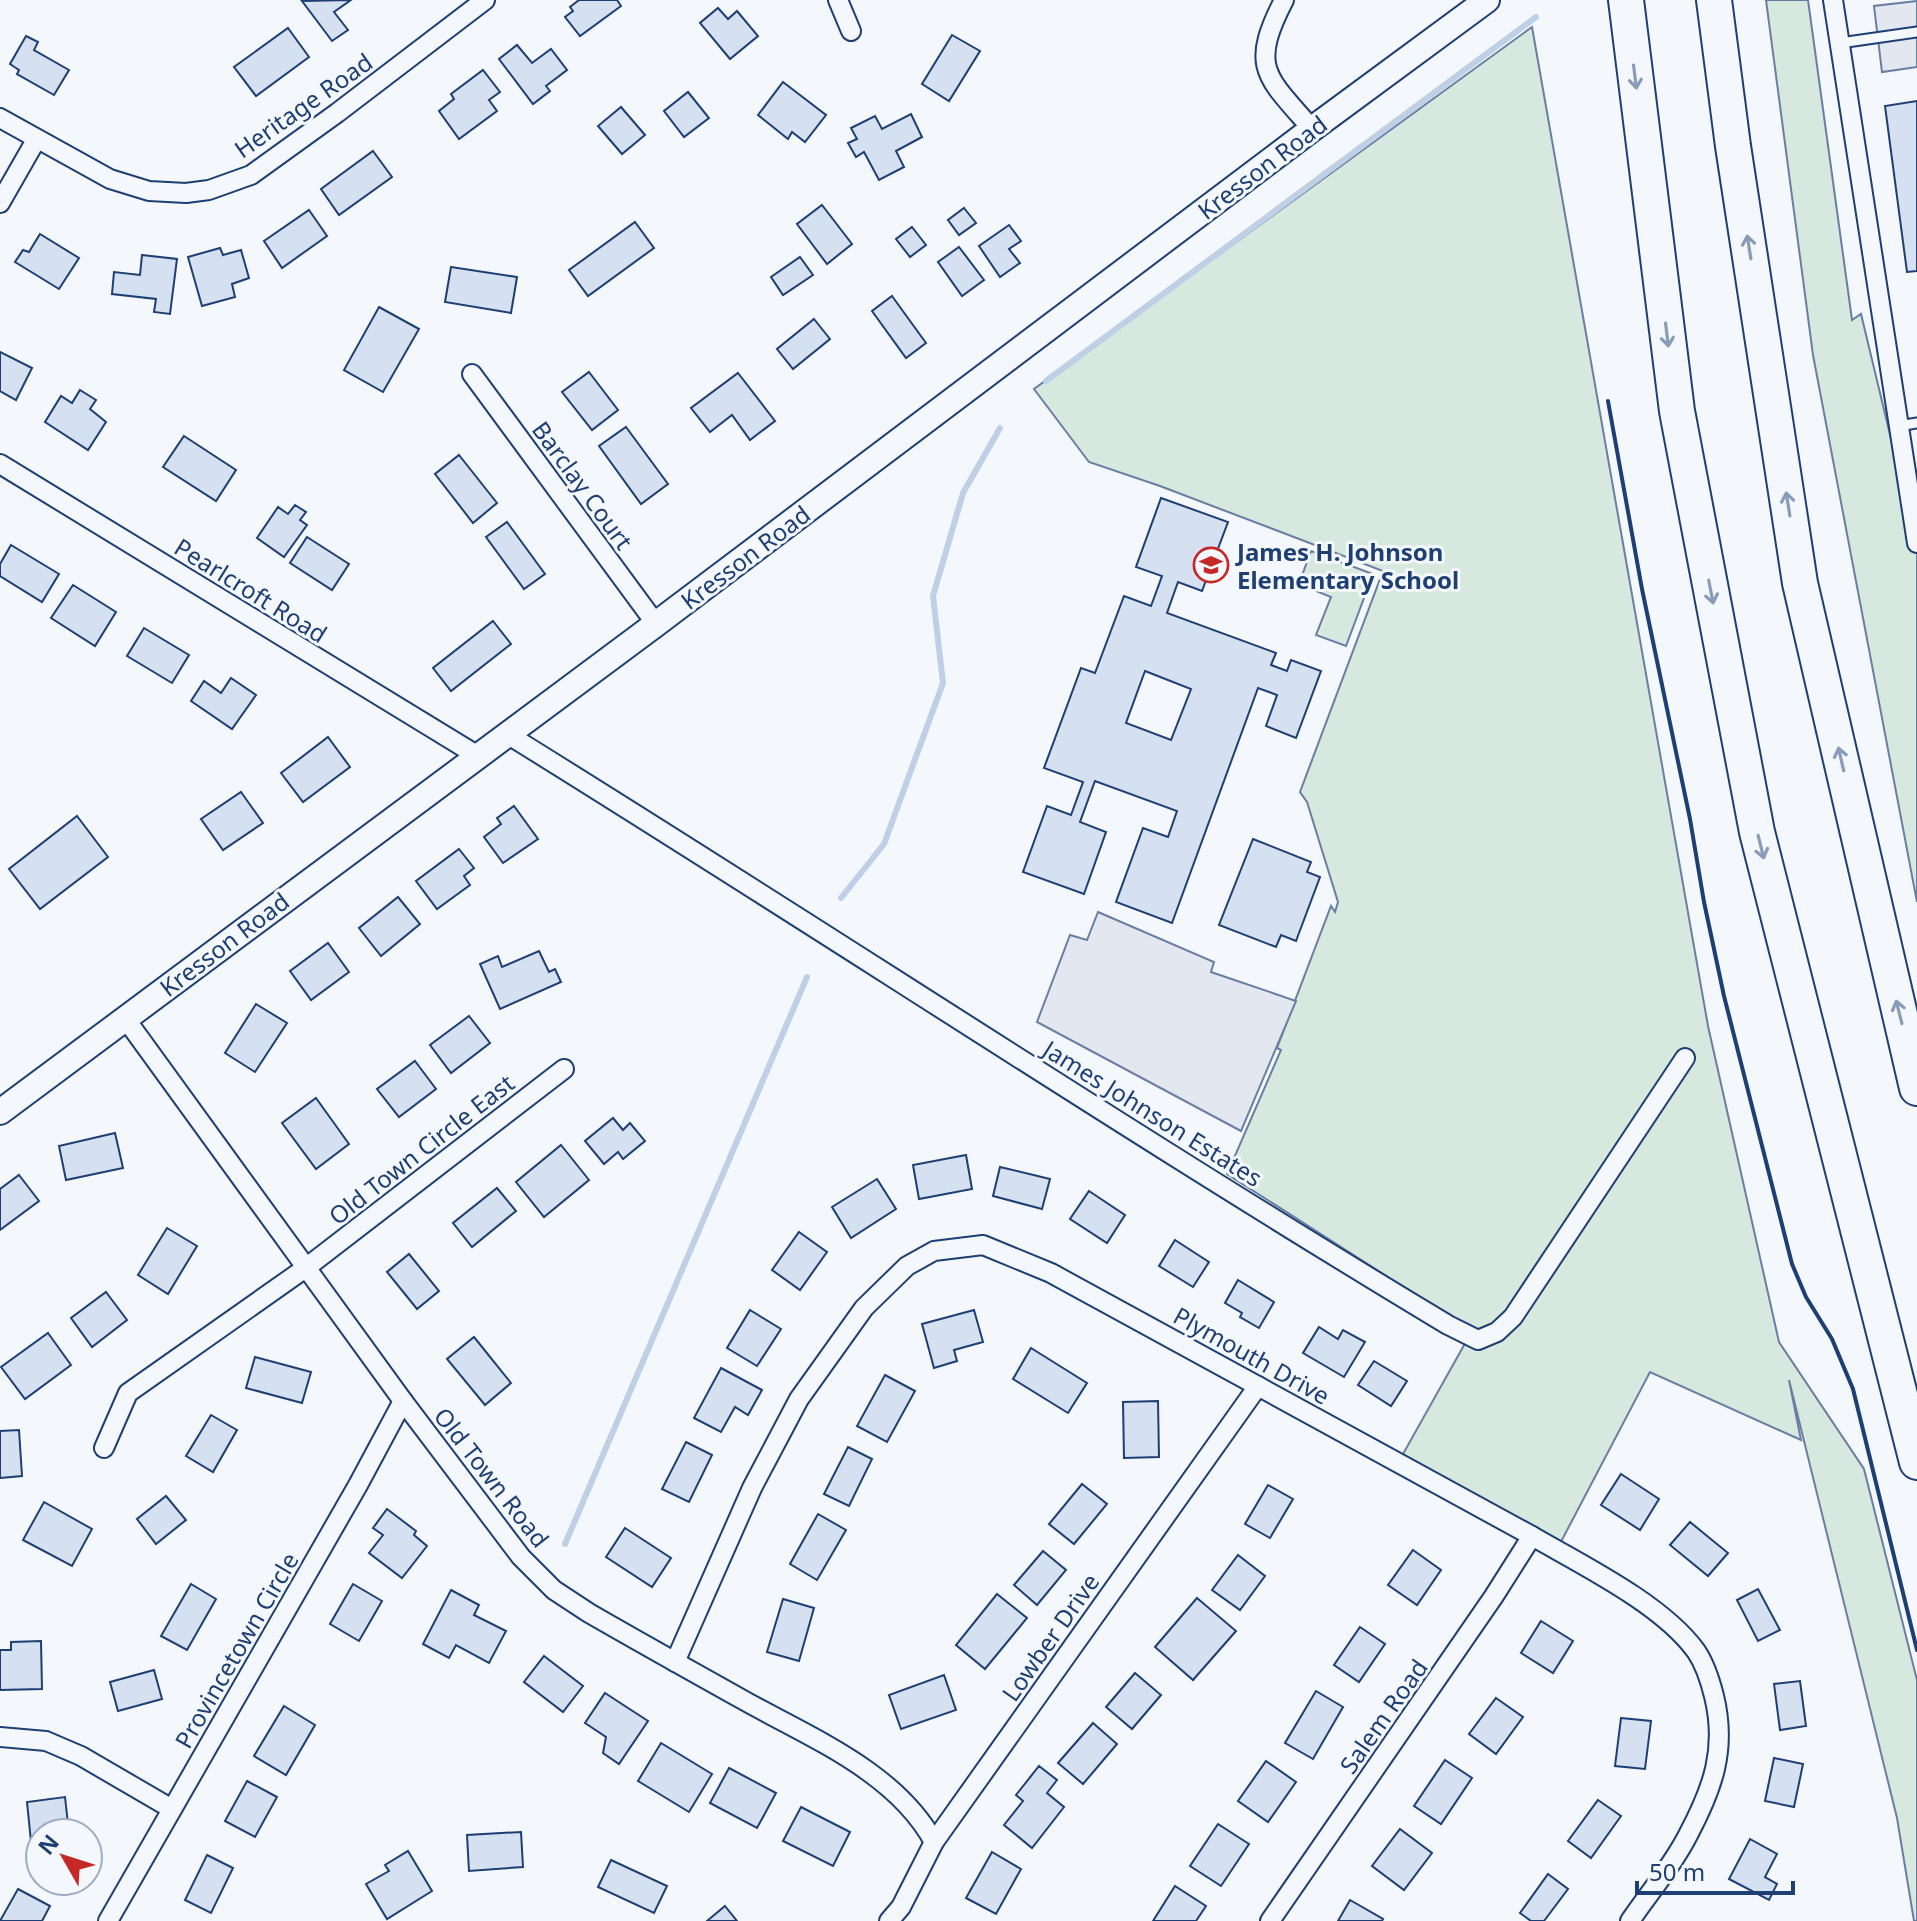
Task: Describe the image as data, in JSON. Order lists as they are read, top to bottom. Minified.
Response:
{"streets":{"street":["Heritage Road","Kresson Road","Barclay Court","Pearlcroft Road","James Johnson Estates","Old Town Circle East","Plymouth Drive","Old Town Road","Lowber Drive","Provincetown Circle","Salem Road"]},"crossings":[["Kresson Road","Barclay Court"],["Kresson Road","Pearlcroft Road"],["Kresson Road","James Johnson Estates"],["Kresson Road","Old Town Road"],["Old Town Circle East","Old Town Road"],["Plymouth Drive","Old Town Road"],["Plymouth Drive","Lowber Drive"],["Plymouth Drive","Salem Road"],["Old Town Road","Lowber Drive"],["Old Town Road","Provincetown Circle"]],"places":{"school or university":["James H. Johnson Elementary School"]},"scale_bar":"50 m","north":"top left"}
